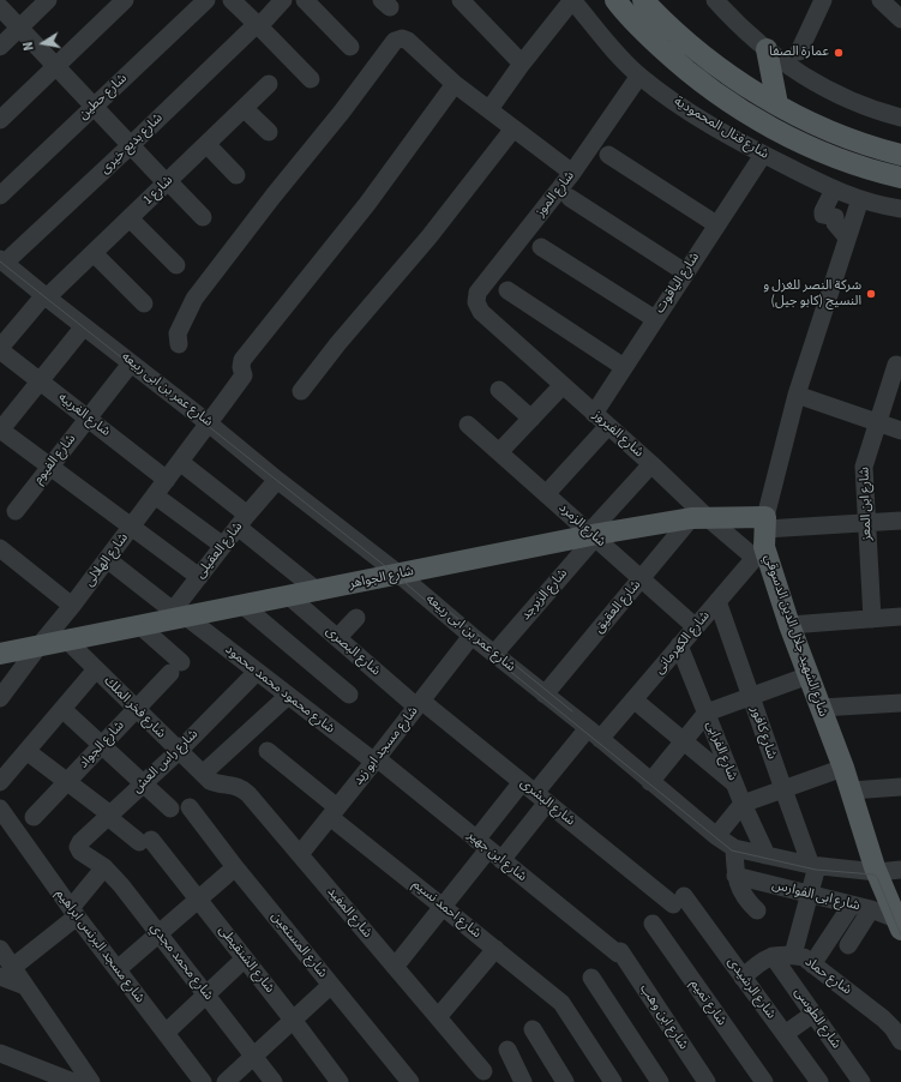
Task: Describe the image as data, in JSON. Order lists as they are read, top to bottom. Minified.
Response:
{"streets":{"main road":["شارع الجواهر","شارع الشهيد جلال الدين الدسوقي"],"street":["شارع حطين","شارع قنال المحمودية","شارع بديع خيرى","شارع 1","شارع الموز","شارع الياقوت","شارع عمر بن ابى ربيعه","شارع الغربيه","شارع الفيروز","شارع الفيوم","شارع ابن المعز","شارع الزمرد","شارع العقيلى","شارع الهلالى","شارع الزبرجد","شارع العقيق","شارع الكهرمانى","شارع البصرى","شارع محمود محمد محمود","شارع فخر الملك","شارع كافور","شارع الجواد","شارع مسجد ابو زيد","شارع الفرابى","شارع راس العش","شارع البشرى","شارع ابن جهير","شارع ابى الفوارس","شارع احمد نسيم","شارع المفيد","شارع المستعين","شارع مسجد البرنس ابراهيم","شارع الشنقيطى","شارع محمد مجدي","شارع حماد","شارع الرشيدى","شارع تميم","شارع ابن وهب","شارع الطوسى"]},"crossings":[["شارع قنال المحمودية","شارع الموز"],["شارع قنال المحمودية","شارع الياقوت"],["شارع بديع خيرى","شارع عمر بن ابى ربيعه"],["شارع 1","شارع عمر بن ابى ربيعه"],["شارع 1","شارع الغربيه"],["شارع الموز","شارع الفيروز"],["شارع الياقوت","شارع الفيروز"],["شارع عمر بن ابى ربيعه","شارع الفيوم"],["شارع عمر بن ابى ربيعه","شارع العقيلى"],["شارع عمر بن ابى ربيعه","شارع الهلالى"],["شارع عمر بن ابى ربيعه","شارع الجواهر"],["شارع عمر بن ابى ربيعه","شارع الزبرجد"],["شارع عمر بن ابى ربيعه","شارع العقيق"],["شارع عمر بن ابى ربيعه","شارع الشهيد جلال الدين الدسوقي"],["شارع عمر بن ابى ربيعه","شارع الكهرمانى"],["شارع عمر بن ابى ربيعه","شارع كافور"],["شارع عمر بن ابى ربيعه","شارع مسجد ابو زيد"],["شارع عمر بن ابى ربيعه","شارع الفرابى"],["شارع الغربيه","شارع الفيوم"],["شارع الغربيه","شارع الهلالى"],["شارع الفيروز","شارع الجواهر"],["شارع الفيروز","شارع الزبرجد"],["شارع الفيروز","شارع العقيق"],["شارع الفيروز","شارع الشهيد جلال الدين الدسوقي"],["شارع الفيروز","شارع الكهرمانى"],["شارع الزمرد","شارع الجواهر"],["شارع الزمرد","شارع الزبرجد"],["شارع الزمرد","شارع العقيق"],["شارع الزمرد","شارع الكهرمانى"],["شارع العقيلى","شارع الجواهر"],["شارع العقيلى","شارع محمود محمد محمود"],["شارع الهلالى","شارع الجواهر"],["شارع الهلالى","شارع محمود محمد محمود"],["شارع الجواهر","شارع الزبرجد"],["شارع الجواهر","شارع العقيق"],["شارع الجواهر","شارع الشهيد جلال الدين الدسوقي"],["شارع الجواهر","شارع الكهرمانى"],["شارع الجواهر","شارع البصرى"],["شارع الجواهر","شارع محمود محمد محمود"],["شارع الجواهر","شارع فخر الملك"],["شارع الجواهر","شارع الجواد"],["شارع الشهيد جلال الدين الدسوقي","شارع الكهرمانى"],["شارع الشهيد جلال الدين الدسوقي","شارع ابى الفوارس"],["شارع الكهرمانى","شارع كافور"],["شارع الكهرمانى","شارع الفرابى"],["شارع الكهرمانى","شارع البشرى"],["شارع البصرى","شارع مسجد ابو زيد"],["شارع البصرى","شارع البشرى"],["شارع محمود محمد محمود","شارع مسجد ابو زيد"],["شارع محمود محمد محمود","شارع راس العش"],["شارع محمود محمد محمود","شارع ابن جهير"],["شارع فخر الملك","شارع الجواد"],["شارع فخر الملك","شارع راس العش"],["شارع فخر الملك","شارع المفيد"],["شارع الجواد","شارع الشنقيطى"],["شارع مسجد ابو زيد","شارع البشرى"],["شارع مسجد ابو زيد","شارع ابن جهير"],["شارع مسجد ابو زيد","شارع احمد نسيم"],["شارع مسجد ابو زيد","شارع المفيد"],["شارع راس العش","شارع الشنقيطى"],["شارع راس العش","شارع محمد مجدي"],["شارع البشرى","شارع الرشيدى"],["شارع ابن جهير","شارع ابن وهب"],["شارع حماد","شارع الرشيدى"],["شارع حماد","شارع الطوسى"]],"places":["عمارة الصفا","شركة النصر للغزل و النسيج (كابو جيل)"],"north":"left"}
